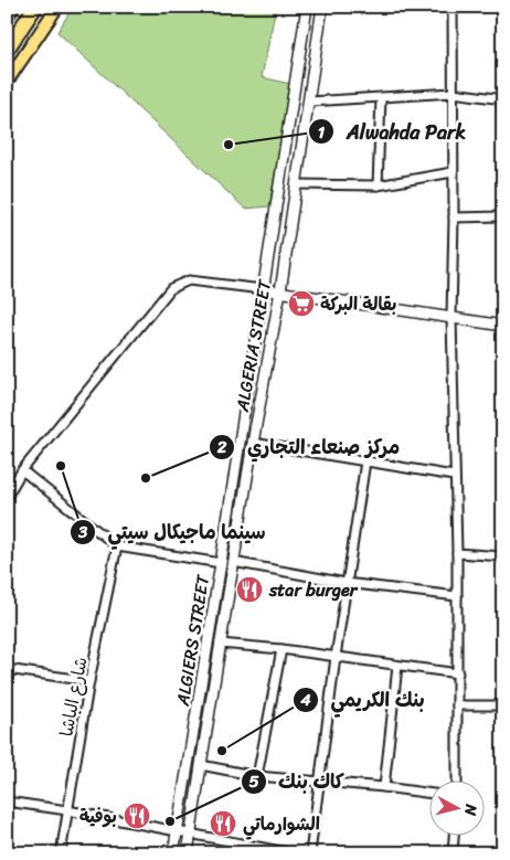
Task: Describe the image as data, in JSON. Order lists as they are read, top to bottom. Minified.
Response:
{"streets":{"main road":["ALGERIA STREET","ALGIERS STREET"],"street":["شارع الباشا"]},"places":{"other":["Alwahda Park","سينما ماجيكال سيتي","مركز صنعاء التجاري","بنك الكريمي","كاك بنك"],"supermarket":["بقالة البركة"],"restaurant":["star burger","بوفية","الشوارماتي"]},"north":"right"}
